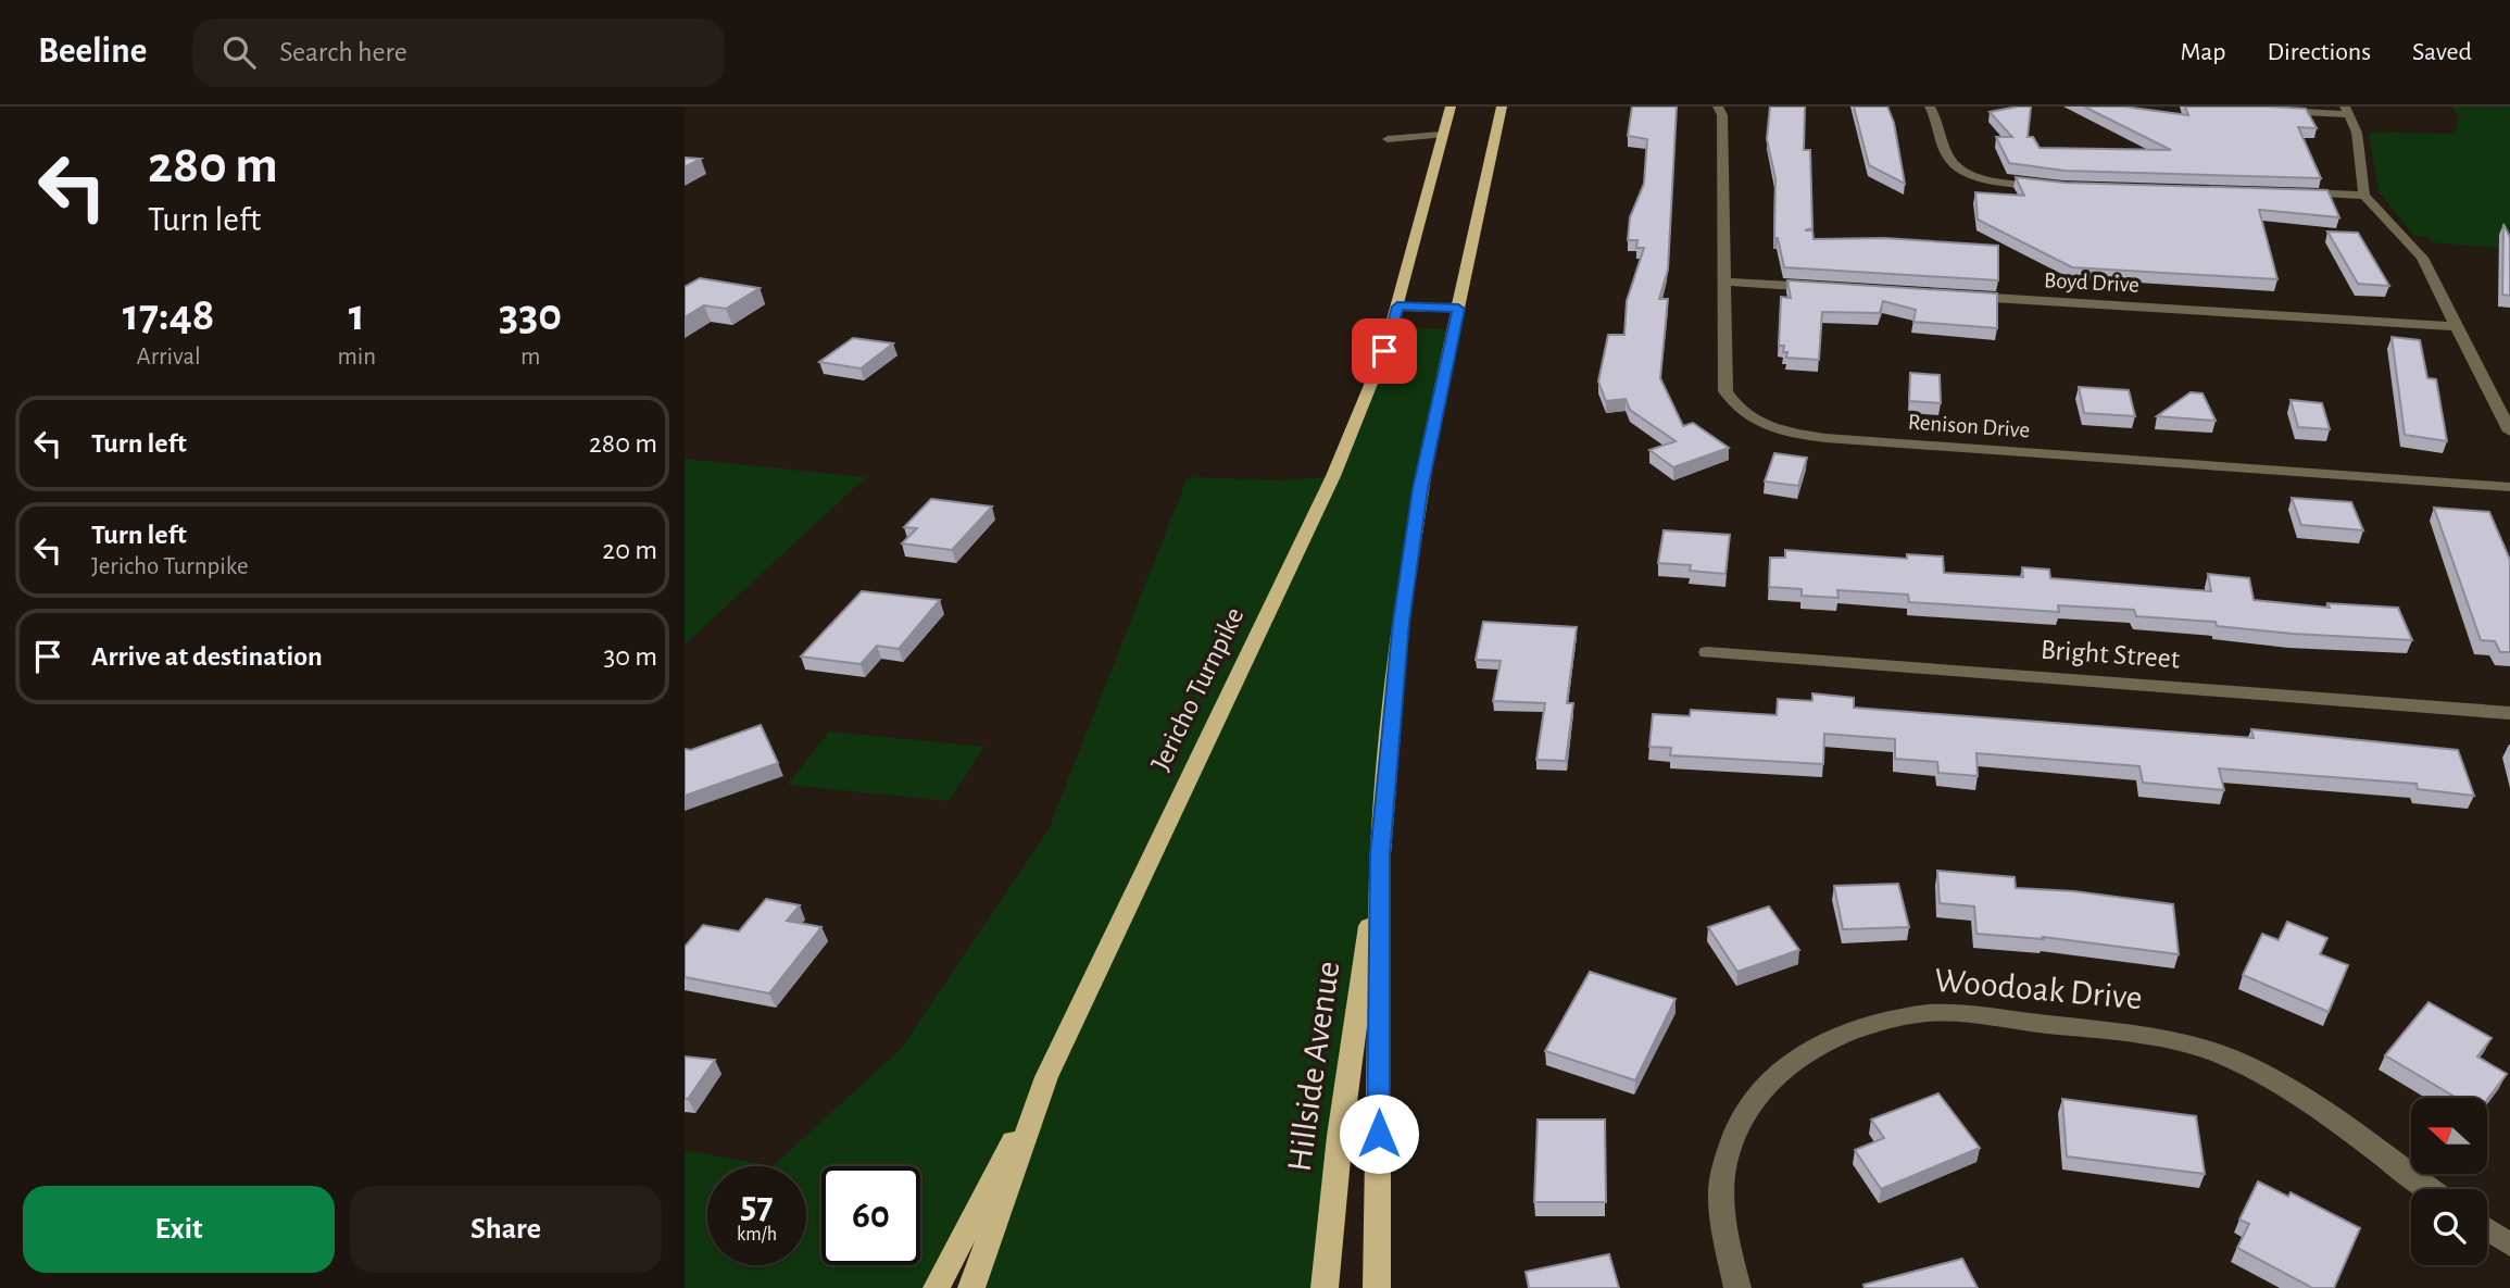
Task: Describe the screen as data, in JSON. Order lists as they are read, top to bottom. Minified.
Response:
{"streets":{"main road":["Jericho Turnpike","Hillside Avenue"],"street":["Boyd Drive","Renison Drive","Bright Street","Woodoak Drive"]},"north":"left","page":{"header":"Beeline","search":"Search here","nav":["Map","Directions","Saved"],"turn":["280 m","Turn left"],"eta":["17:48","Arrival","1","min","330","m"],"list":[{"name":"Turn left","value":"280 m"},{"name":"Turn left","note":"Jericho Turnpike","value":"20 m"},{"name":"Arrive at destination","value":"30 m"}],"speed":"57 km/h","limit":"60","buttons":["Exit","Share"]}}
